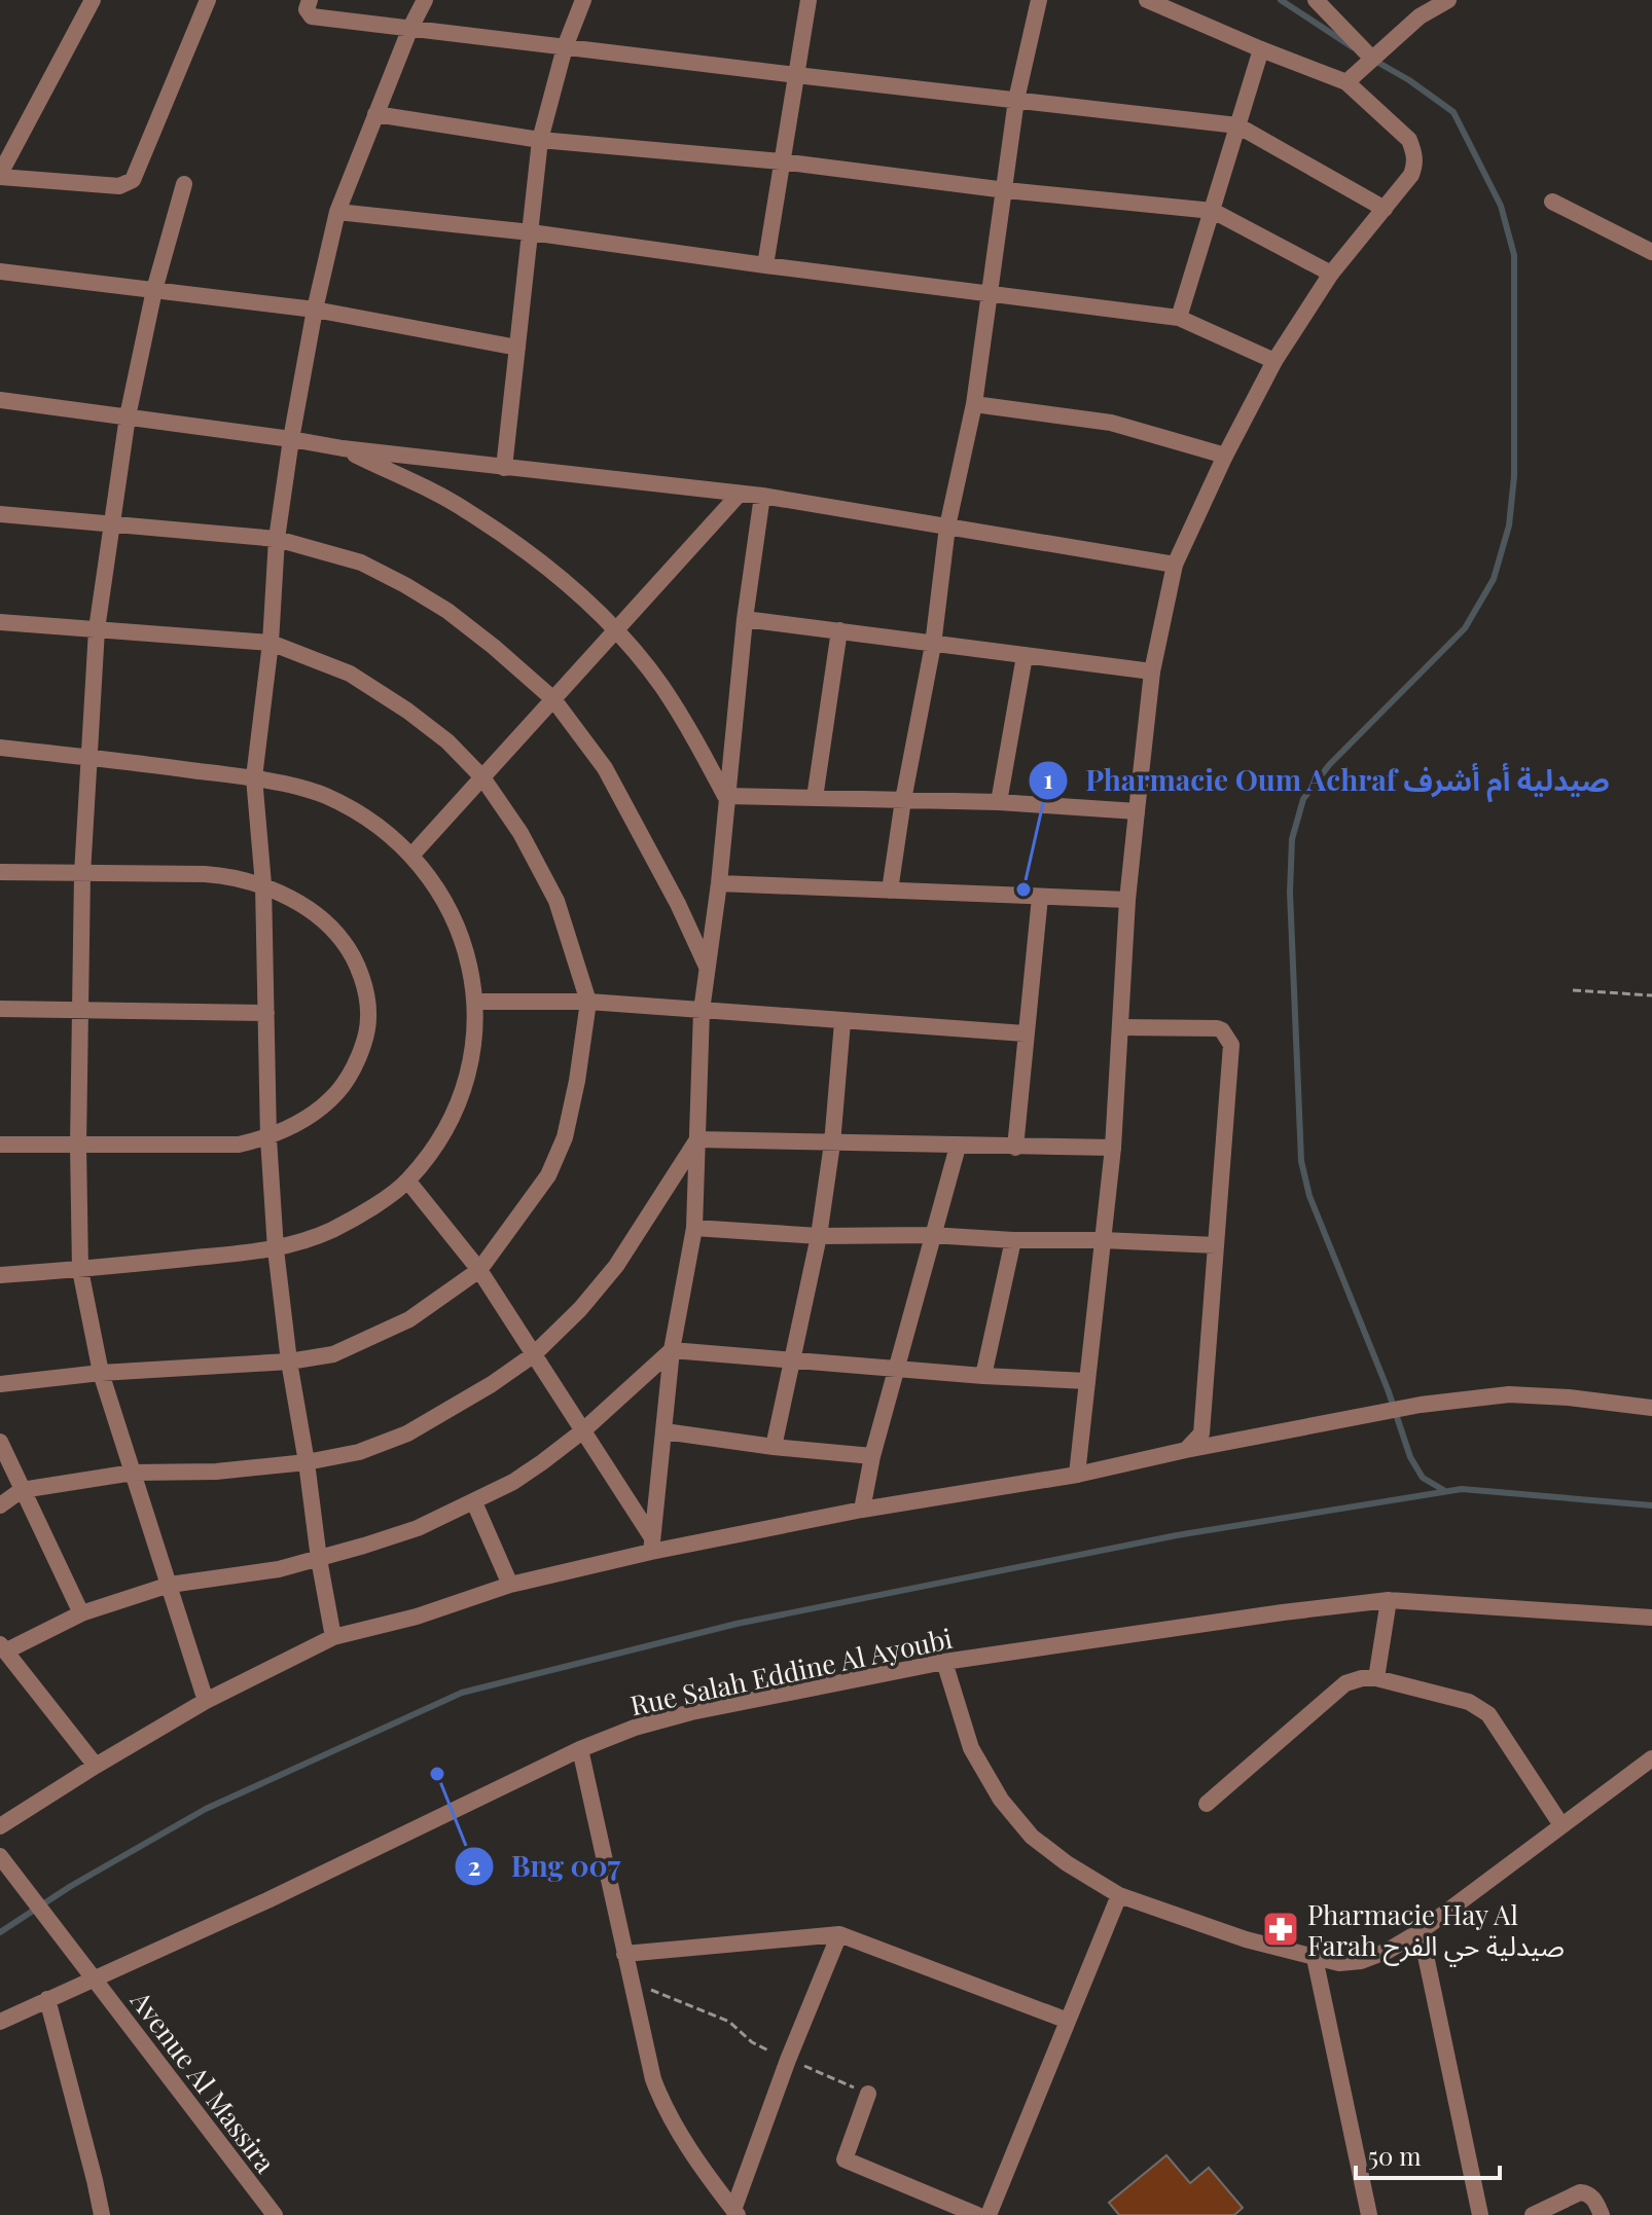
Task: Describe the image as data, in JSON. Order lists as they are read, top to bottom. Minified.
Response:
{"streets":{"street":["Rue Salah Eddine Al Ayoubi","Avenue Al Massira"]},"crossings":[["Rue Salah Eddine Al Ayoubi","Avenue Al Massira"]],"places":{"other":["Pharmacie Oum Achraf صيدلية أم أشرف","Bng 007"],"pharmacy":["Pharmacie Hay Al Farah صيدلية حي الفرح"]},"scale_bar":"50 m"}
